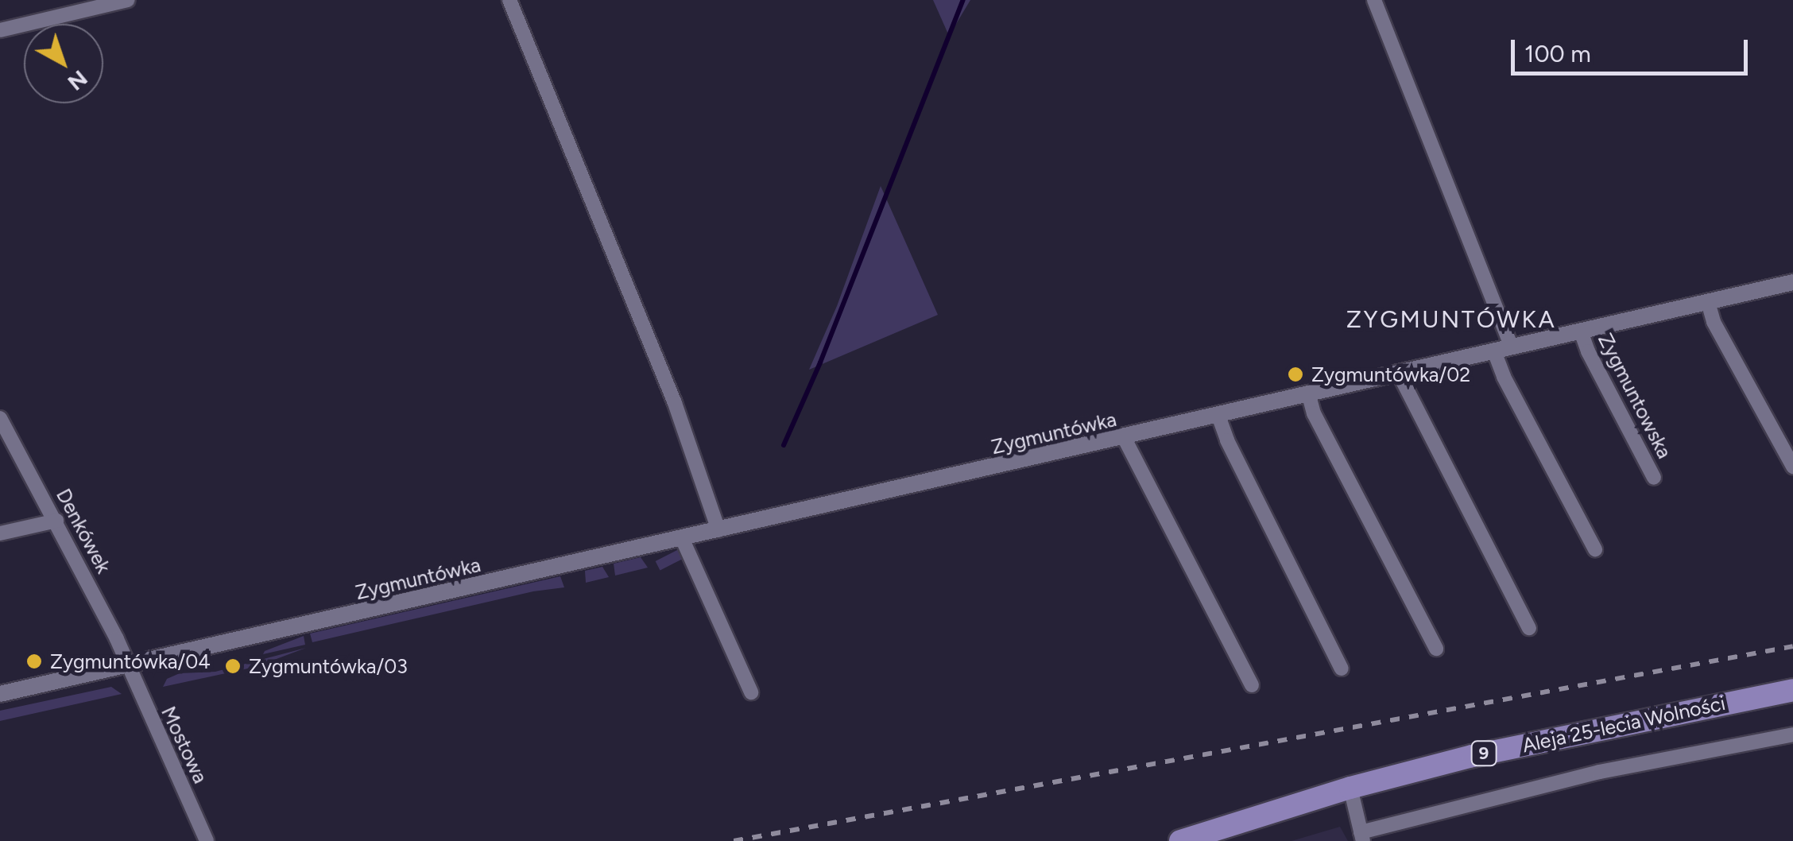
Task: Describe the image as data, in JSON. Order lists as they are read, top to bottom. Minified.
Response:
{"streets":{"main road":["Aleja 25-lecia Wolności","9"],"street":["Zygmuntowska","Zygmuntówka","Denkówek","Mostowa"]},"crossings":[["Zygmuntowska","Zygmuntówka"],["Zygmuntówka","Denkówek"],["Zygmuntówka","Mostowa"],["Denkówek","Mostowa"]],"districts":["ZYGMUNTÓWKA"],"places":["Zygmuntówka/02","Zygmuntówka/04","Zygmuntówka/03"],"scale_bar":"100 m","north":"bottom right"}
